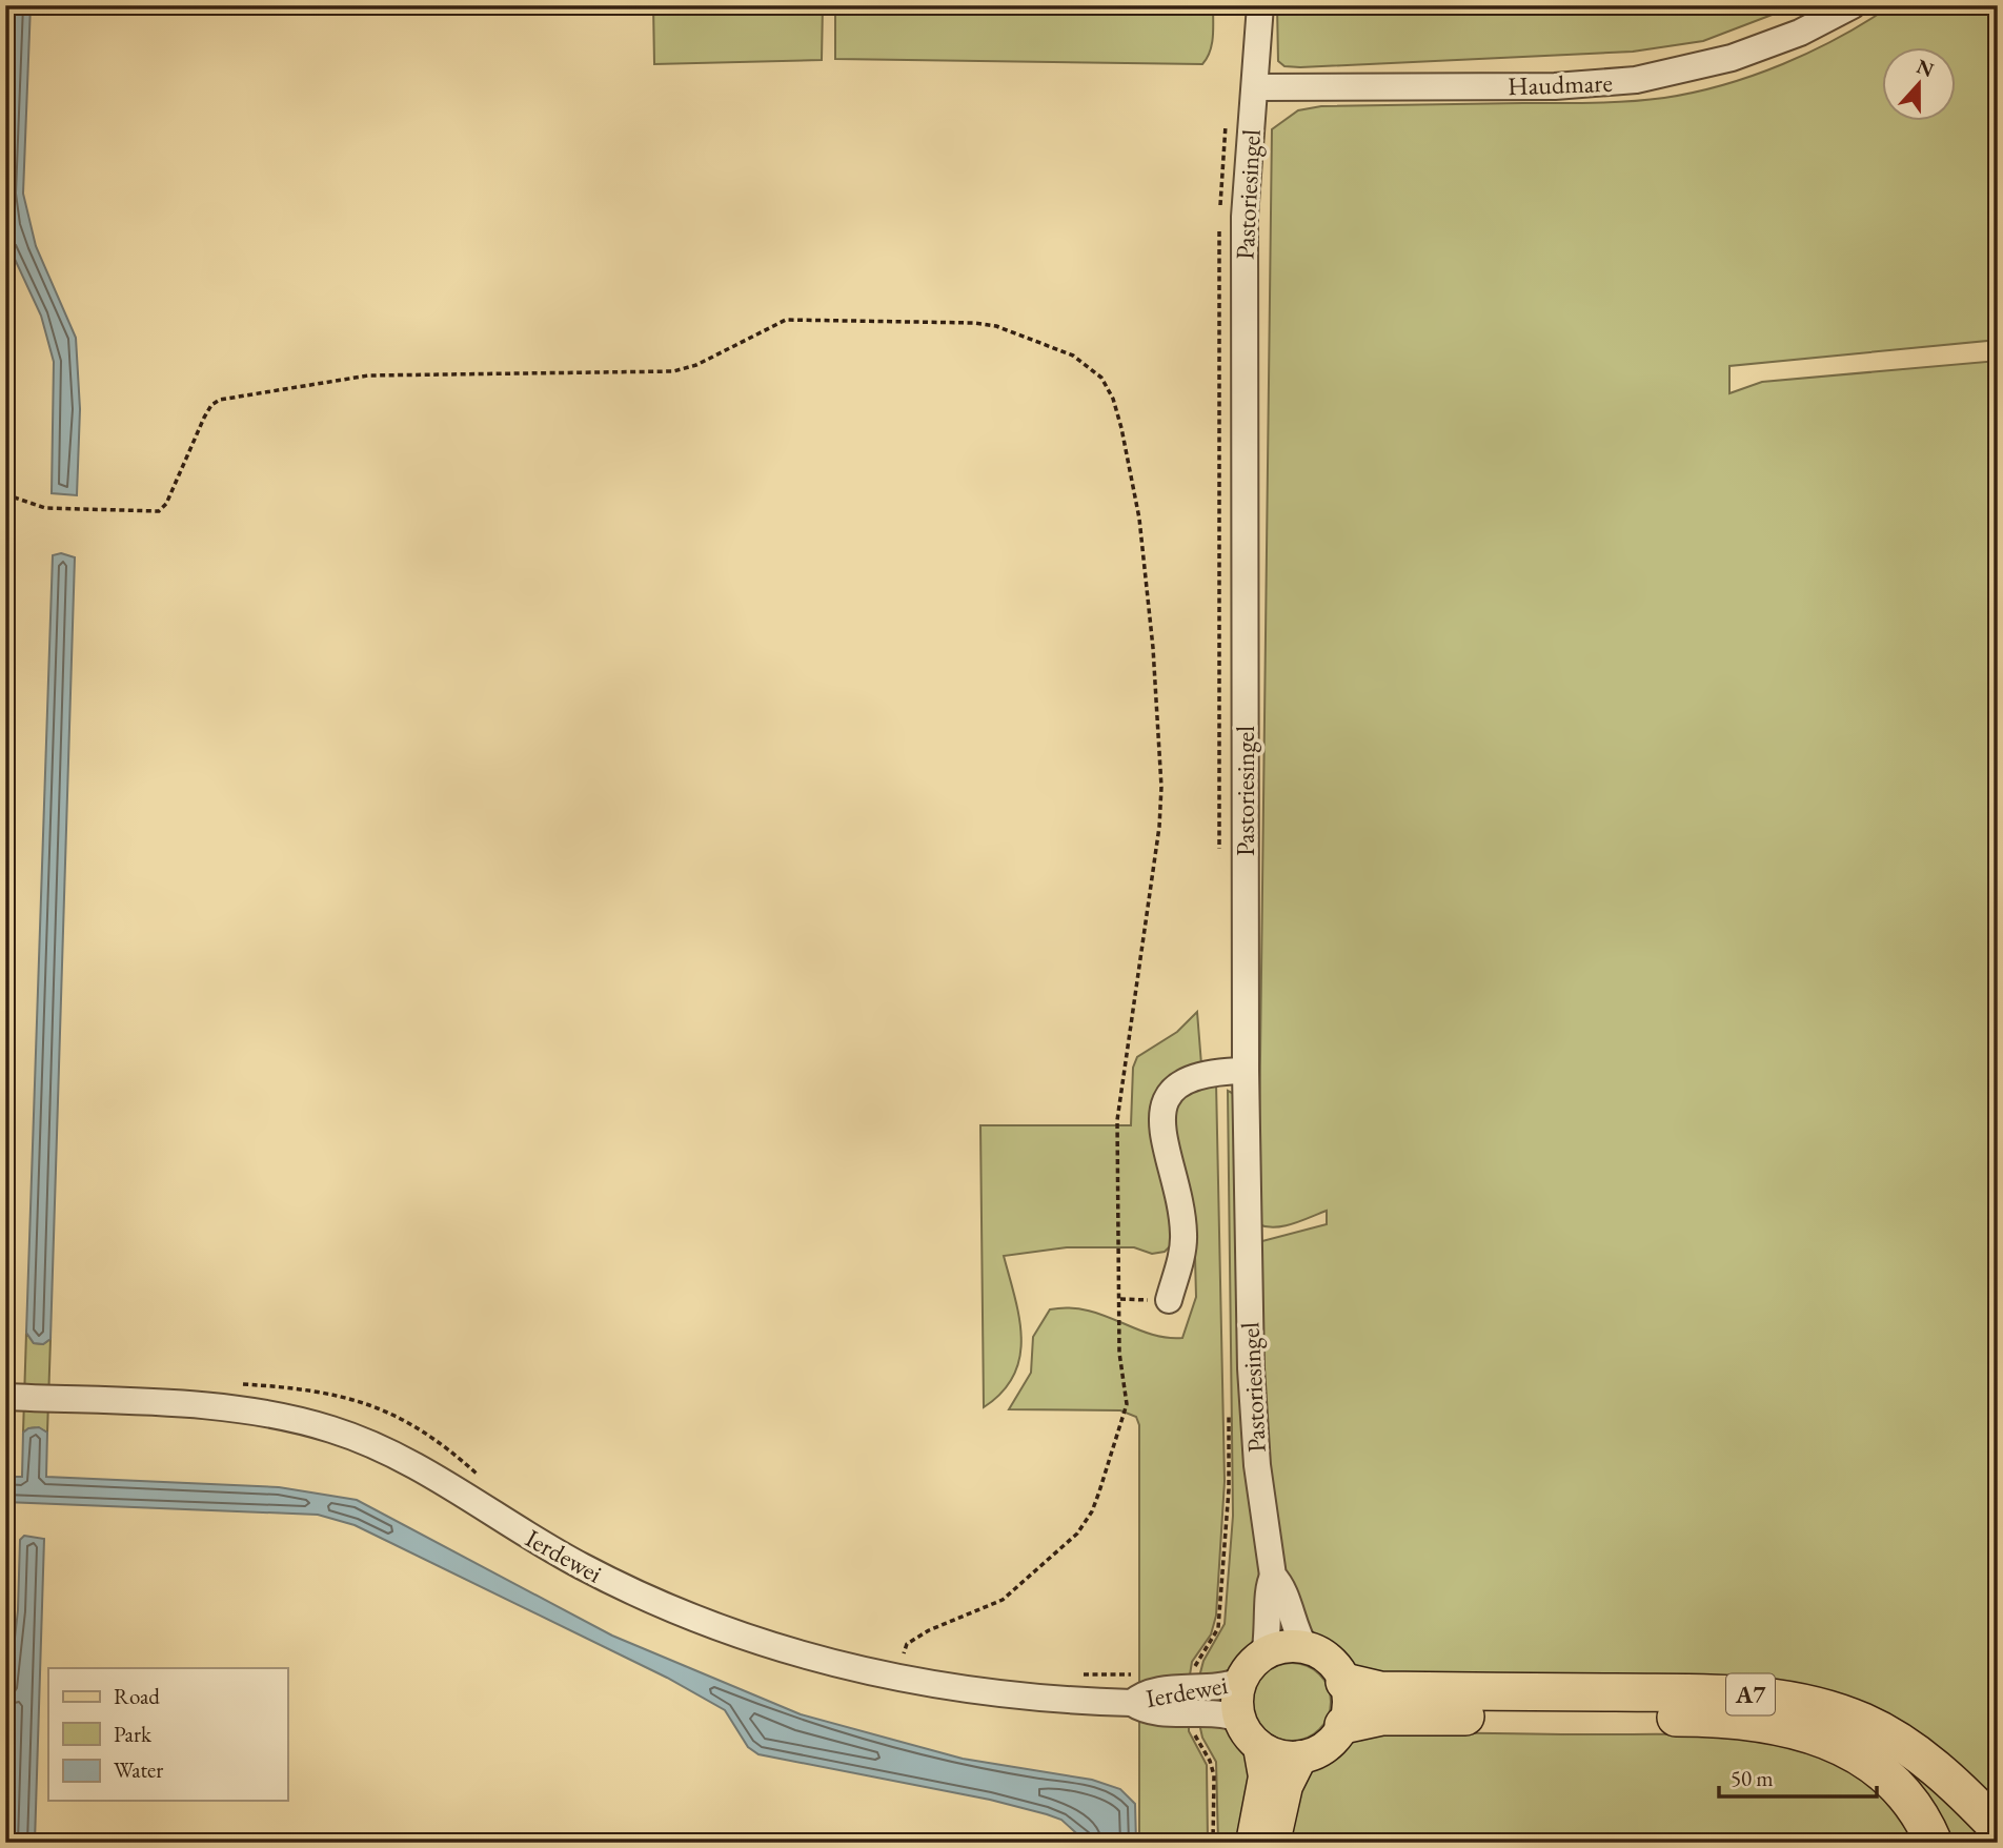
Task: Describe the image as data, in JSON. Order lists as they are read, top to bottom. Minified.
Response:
{"streets":{"highway":["A7"],"street":["Haudmare","Pastoriesingel","Ierdewei"]},"crossings":[["Haudmare","Pastoriesingel"],["Pastoriesingel","Ierdewei"],["Pastoriesingel","A7"],["Ierdewei","A7"]],"legend":["Road","Park","Water"],"scale_bar":"50 m","north":"top"}
